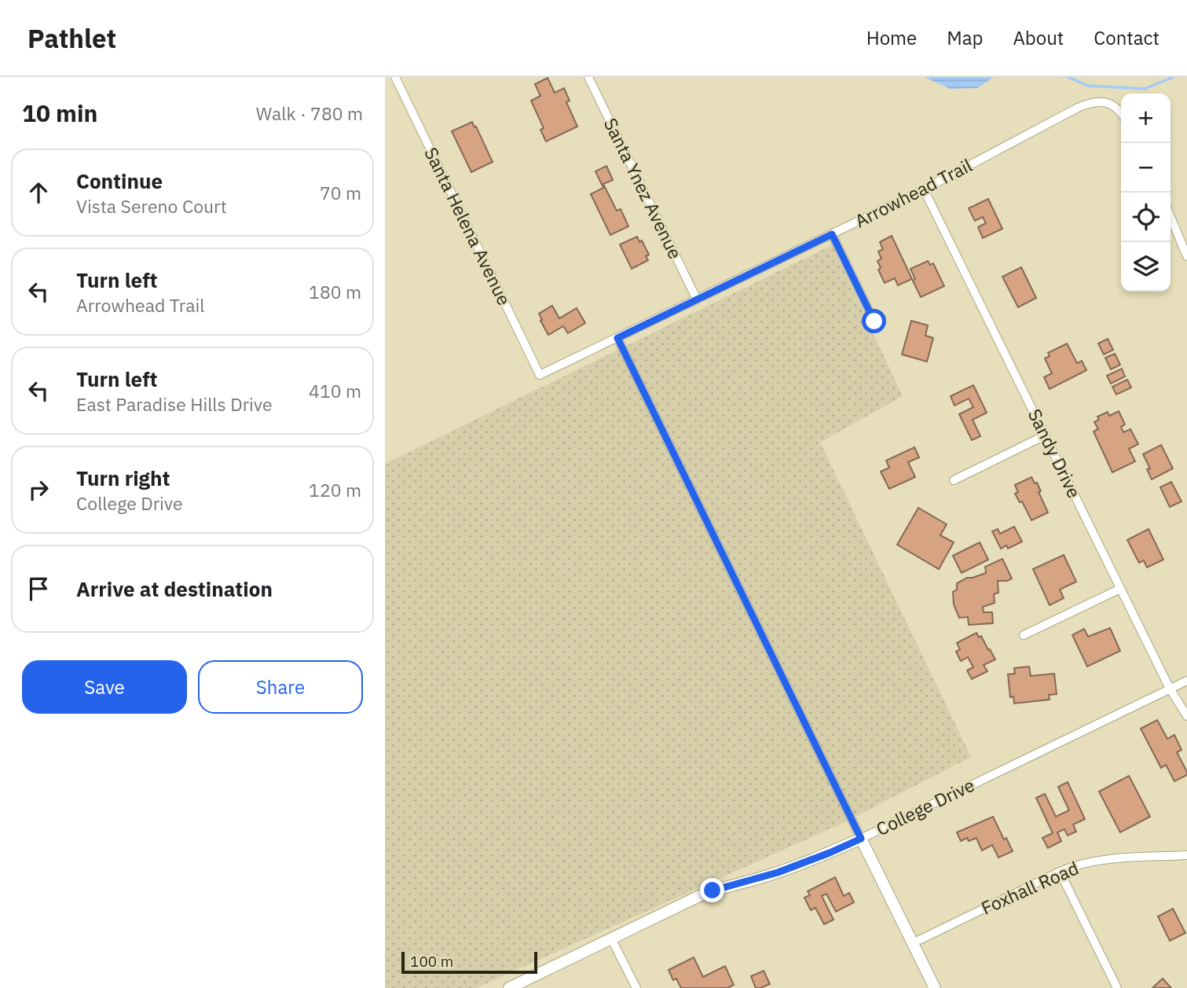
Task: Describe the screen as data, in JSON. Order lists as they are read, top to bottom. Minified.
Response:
{"streets":{"main road":["College Drive"],"street":["Santa Ynez Avenue","Arrowhead Trail","Santa Helena Avenue","Sandy Drive","Foxhall Road"]},"crossings":[["Santa Ynez Avenue","Arrowhead Trail"],["Arrowhead Trail","Santa Helena Avenue"],["Arrowhead Trail","Sandy Drive"],["Sandy Drive","College Drive"]],"scale_bar":"100 m","page":{"header":"Pathlet","nav":["Home","Map","About","Contact"],"heading":["10 min","Walk · 780 m"],"map_buttons":["+","−"],"list":[["Continue","Vista Sereno Court","70 m"],["Turn left","Arrowhead Trail","180 m"],["Turn left","East Paradise Hills Drive","410 m"],["Turn right","College Drive","120 m"],"Arrive at destination"],"buttons":["Save","Share"],"scale":"100 m"}}
